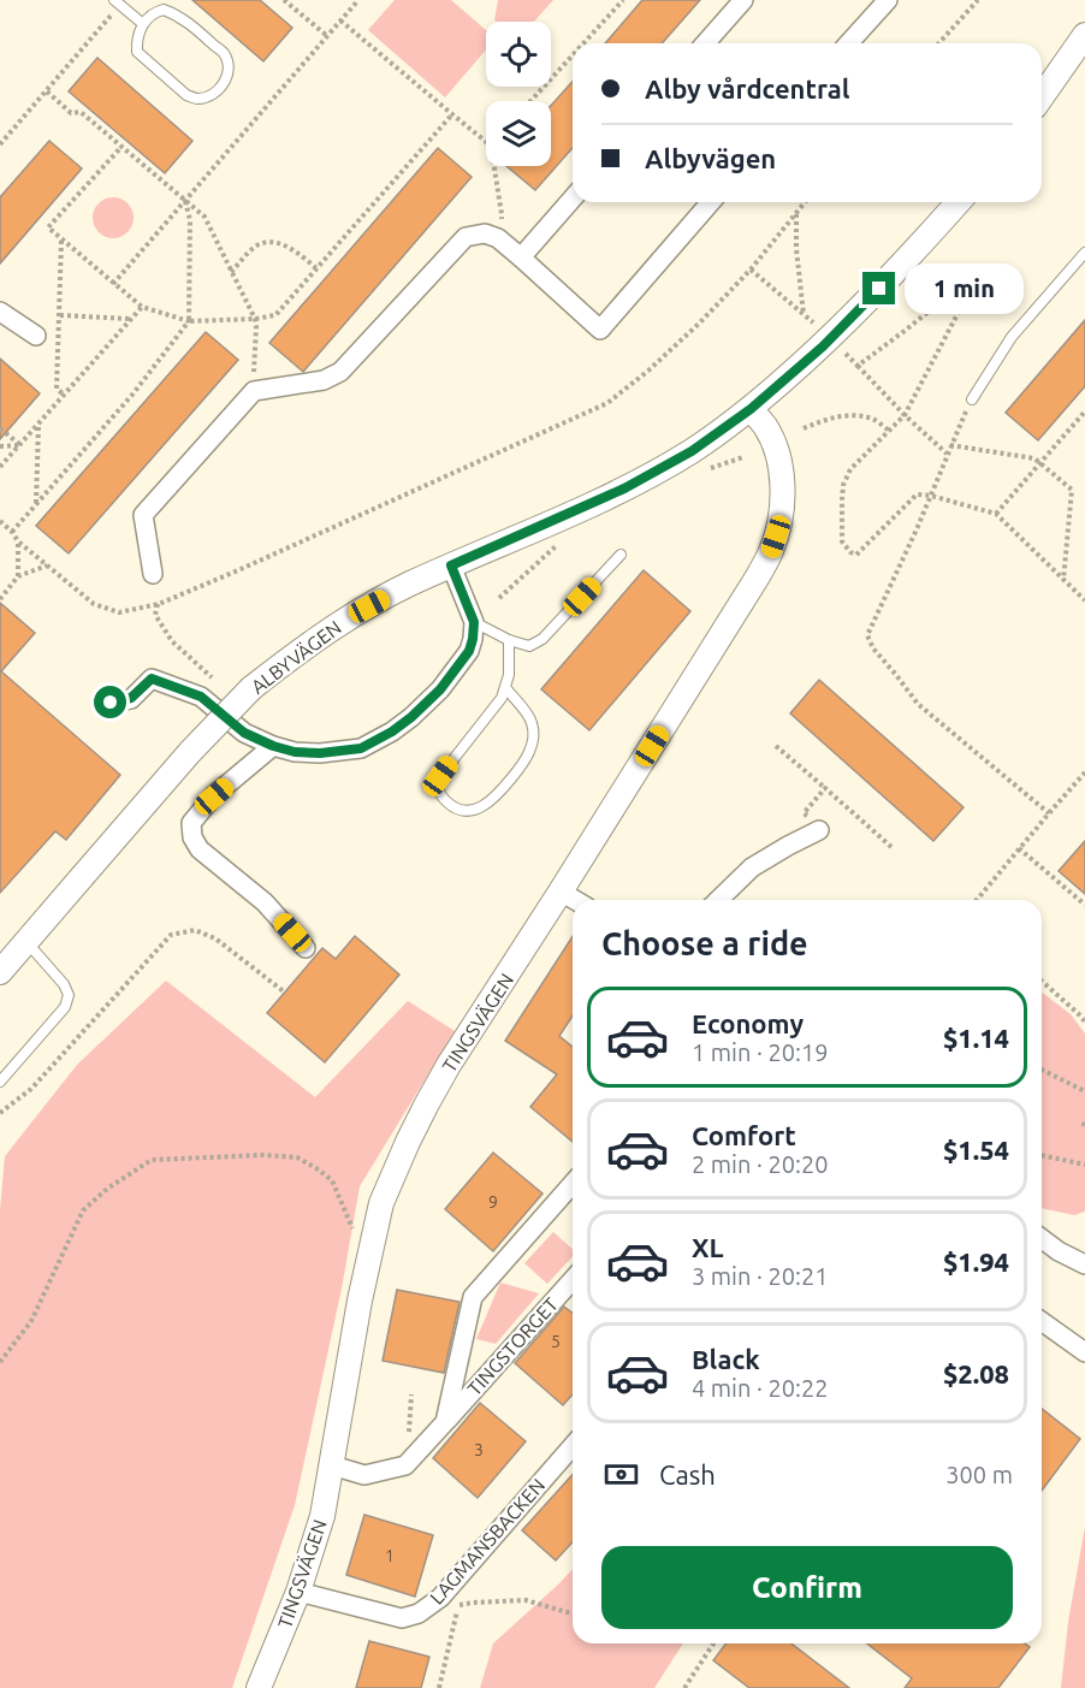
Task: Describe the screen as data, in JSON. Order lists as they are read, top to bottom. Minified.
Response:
{"streets":{"street":["ALBYVÄGEN","TINGSVÄGEN","TINGSTORGET","LAGMANSBACKEN"]},"crossings":[["ALBYVÄGEN","TINGSVÄGEN"],["TINGSVÄGEN","TINGSTORGET"],["TINGSVÄGEN","LAGMANSBACKEN"]],"house_numbers":["9","5","3","1"],"page":{"banner":["Alby vårdcentral","Albyvägen"],"bubble":"1 min","heading":"Choose a ride","list":[{"name":"Economy","note":"1 min · 20:19","value":"$1.14"},{"name":"Comfort","note":"2 min · 20:20","value":"$1.54"},{"name":"XL","note":"3 min · 20:21","value":"$1.94"},{"name":"Black","note":"4 min · 20:22","value":"$2.08"}],"pay":["Cash","300 m"],"buttons":"Confirm"}}
